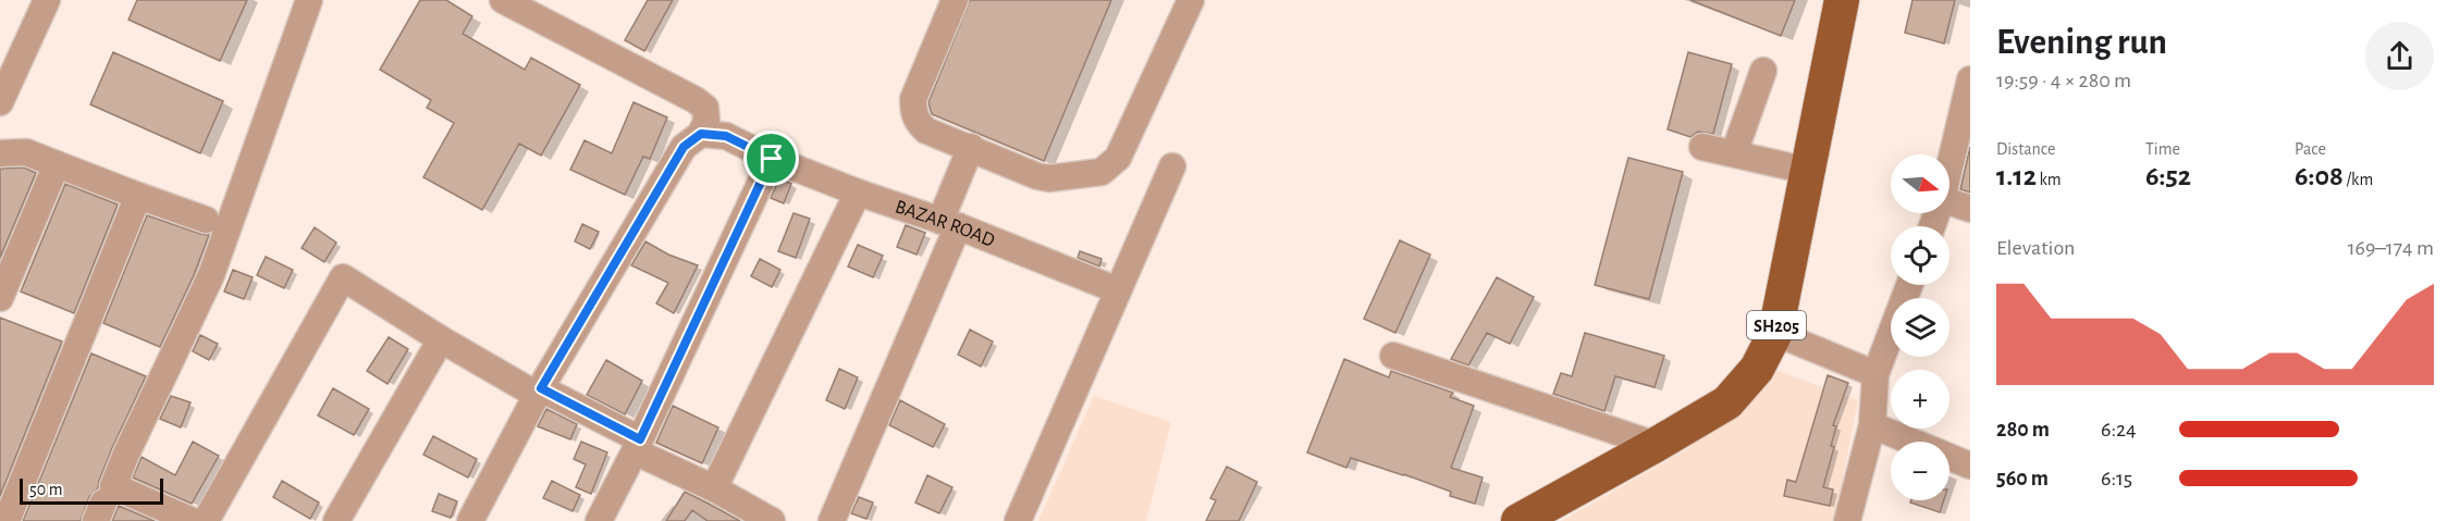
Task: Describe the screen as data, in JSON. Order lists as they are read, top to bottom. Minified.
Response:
{"streets":{"main road":["SH205"],"street":["BAZAR ROAD"]},"scale_bar":"50 m","north":"right","page":{"heading":["Evening run","19:59 · 4 × 280 m"],"stats":[["Distance","1.12 km"],["Time","6:52"],["Pace","6:08 /km"]],"map_buttons":["+","−"],"chart":["Elevation","169–174 m"],"list":[{"name":"280 m","note":"6:24"},{"name":"560 m","note":"6:15"}],"scale":"50 m"}}
